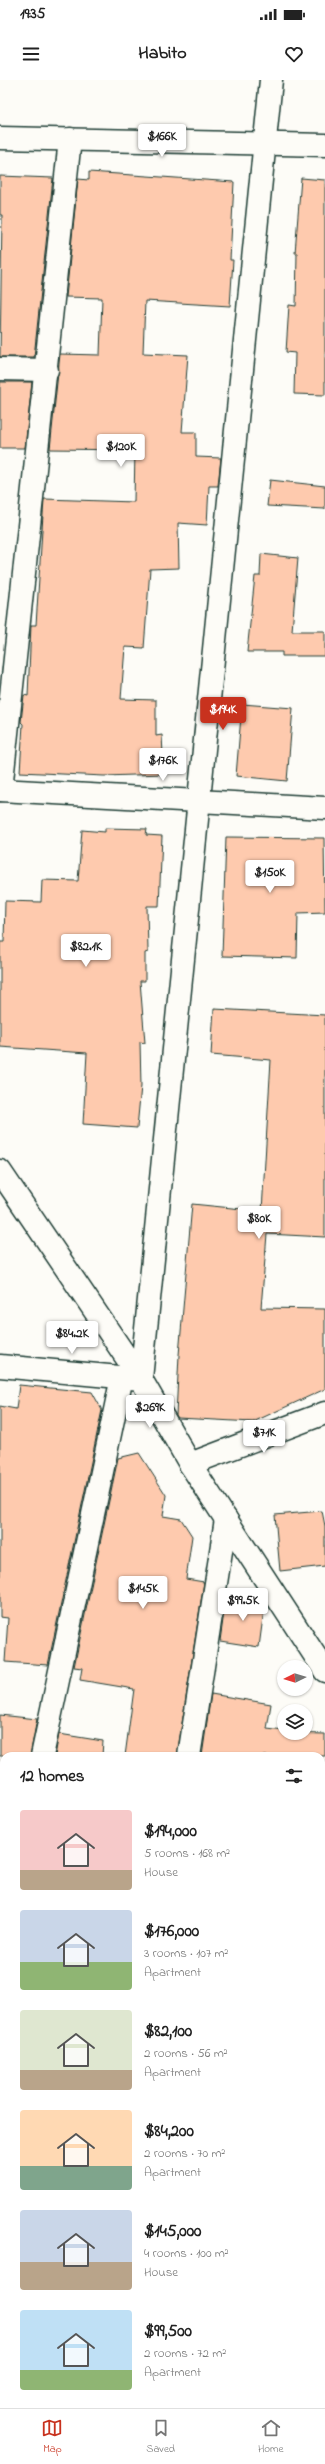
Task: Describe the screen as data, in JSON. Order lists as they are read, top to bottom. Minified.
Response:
{"north":"left","page":{"status":"19:35","header":"Habito","price":["$166K","$120K","$194K","$176K","$150K","$82.1K","$80K","$84.2K","$269K","$71K","$145K","$99.5K"],"heading":"12 homes","list":[{"name":"$194,000","note":"5 rooms · 168 m² · House"},{"name":"$176,000","note":"3 rooms · 107 m² · Apartment"},{"name":"$82,100","note":"2 rooms · 56 m² · Apartment"},{"name":"$84,200","note":"2 rooms · 70 m² · Apartment"},{"name":"$145,000","note":"4 rooms · 100 m² · House"},{"name":"$99,500","note":"2 rooms · 72 m² · Apartment"}],"tabs":["Map","Saved","Home"]}}
